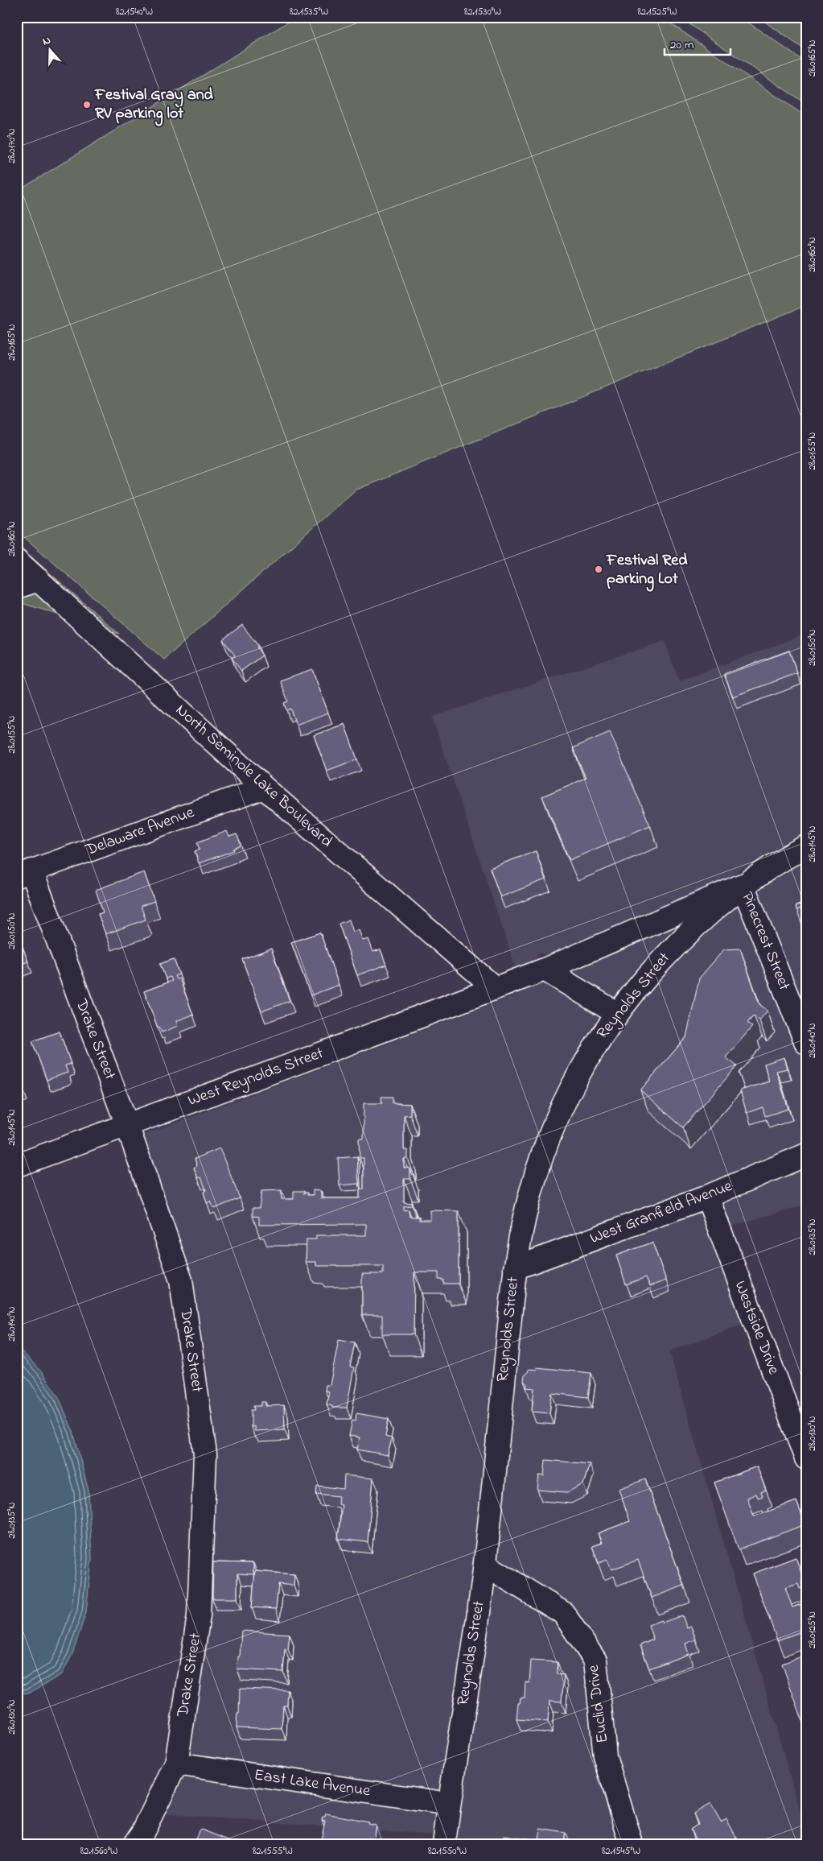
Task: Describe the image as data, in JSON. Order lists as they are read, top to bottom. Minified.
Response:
{"streets":{"street":["North Seminole Lake Boulevard","Delaware Avenue","Pinecrest Street","Reynolds Street","Drake Street","West Reynolds Street","West Granfield Avenue","Westside Drive","Euclid Drive","East Lake Avenue"]},"crossings":[["North Seminole Lake Boulevard","Delaware Avenue"],["North Seminole Lake Boulevard","Reynolds Street"],["North Seminole Lake Boulevard","West Reynolds Street"],["Delaware Avenue","Drake Street"],["Pinecrest Street","Reynolds Street"],["Reynolds Street","West Reynolds Street"],["Reynolds Street","West Granfield Avenue"],["Reynolds Street","Euclid Drive"],["Reynolds Street","East Lake Avenue"],["Drake Street","West Reynolds Street"],["Drake Street","East Lake Avenue"],["West Granfield Avenue","Westside Drive"]],"places":["Festival Gray and RV parking lot","Festival Red parking Lot"],"scale_bar":"20 m","north":"top","coordinates":["82.1540°W","82.1535°W","82.1530°W","82.1525°W","28.0165°N","28.0170°N","28.0160°N","28.0155°N","28.0150°N","28.0145°N","28.0140°N","28.0135°N","28.0130°N","28.0125°N","82.1560°W","82.1555°W","82.1550°W","82.1545°W"]}
